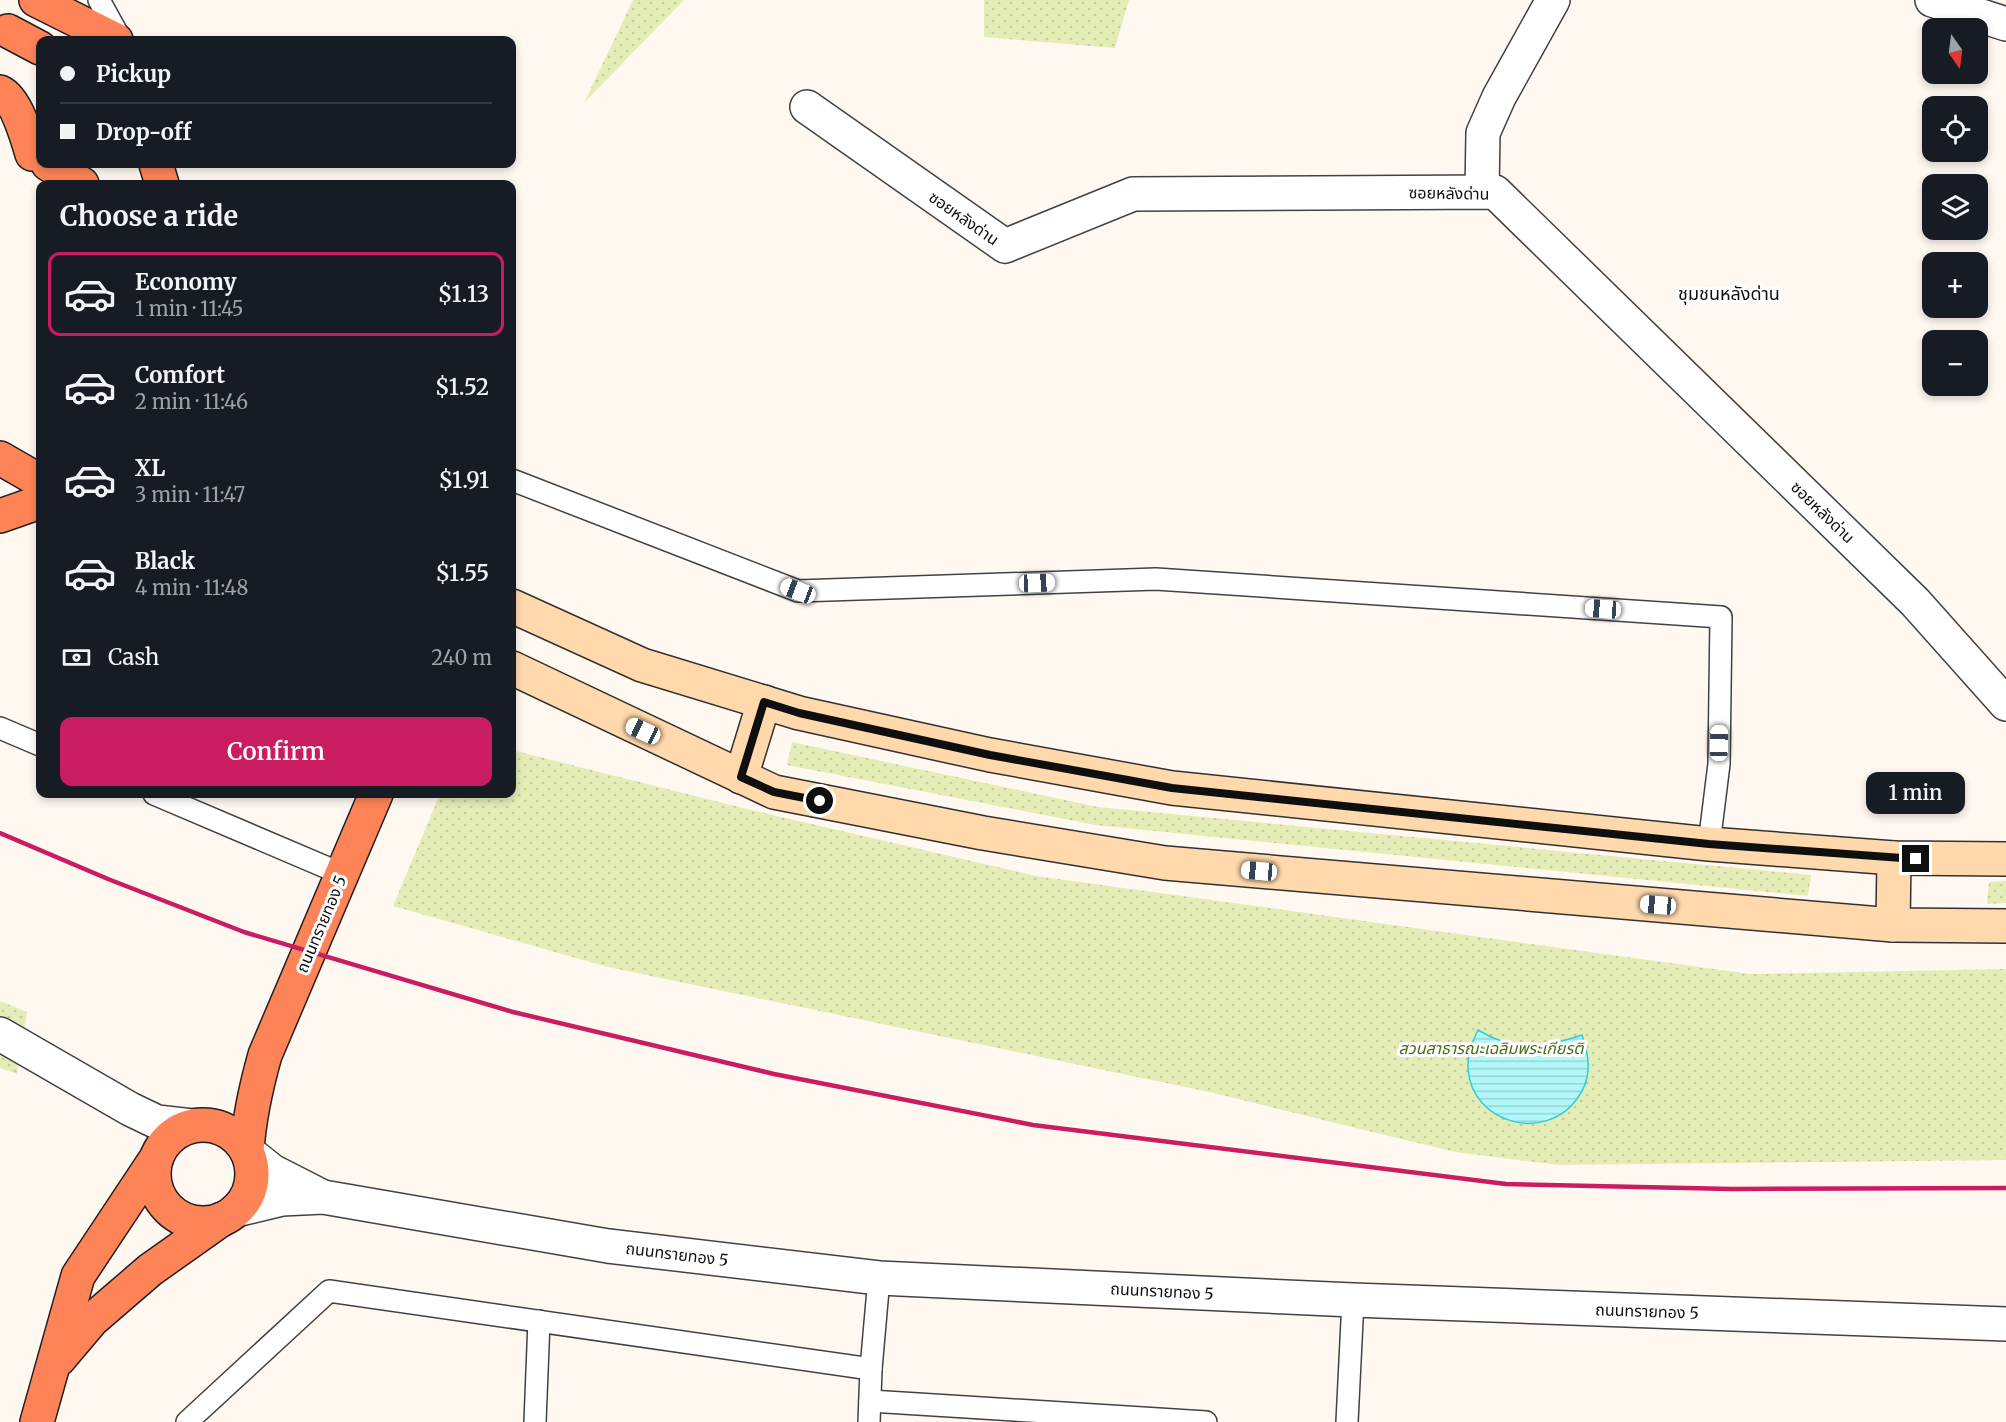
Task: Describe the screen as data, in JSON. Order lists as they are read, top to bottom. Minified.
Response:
{"streets":{"highway":["ถนนทรายทอง 5"],"street":["ซอยหลังด่าน"]},"districts":["ชุมชนหลังด่าน"],"parks":["สวนสาธารณะเฉลิมพระเกียรติ"],"north":"bottom","page":{"map_buttons":["+","−"],"banner":["Pickup","Drop-off"],"heading":"Choose a ride","list":[{"name":"Economy","note":"1 min · 11:45","value":"$1.13"},{"name":"Comfort","note":"2 min · 11:46","value":"$1.52"},{"name":"XL","note":"3 min · 11:47","value":"$1.91"},{"name":"Black","note":"4 min · 11:48","value":"$1.55"}],"pay":["Cash","240 m"],"buttons":"Confirm","bubble":"1 min"}}
